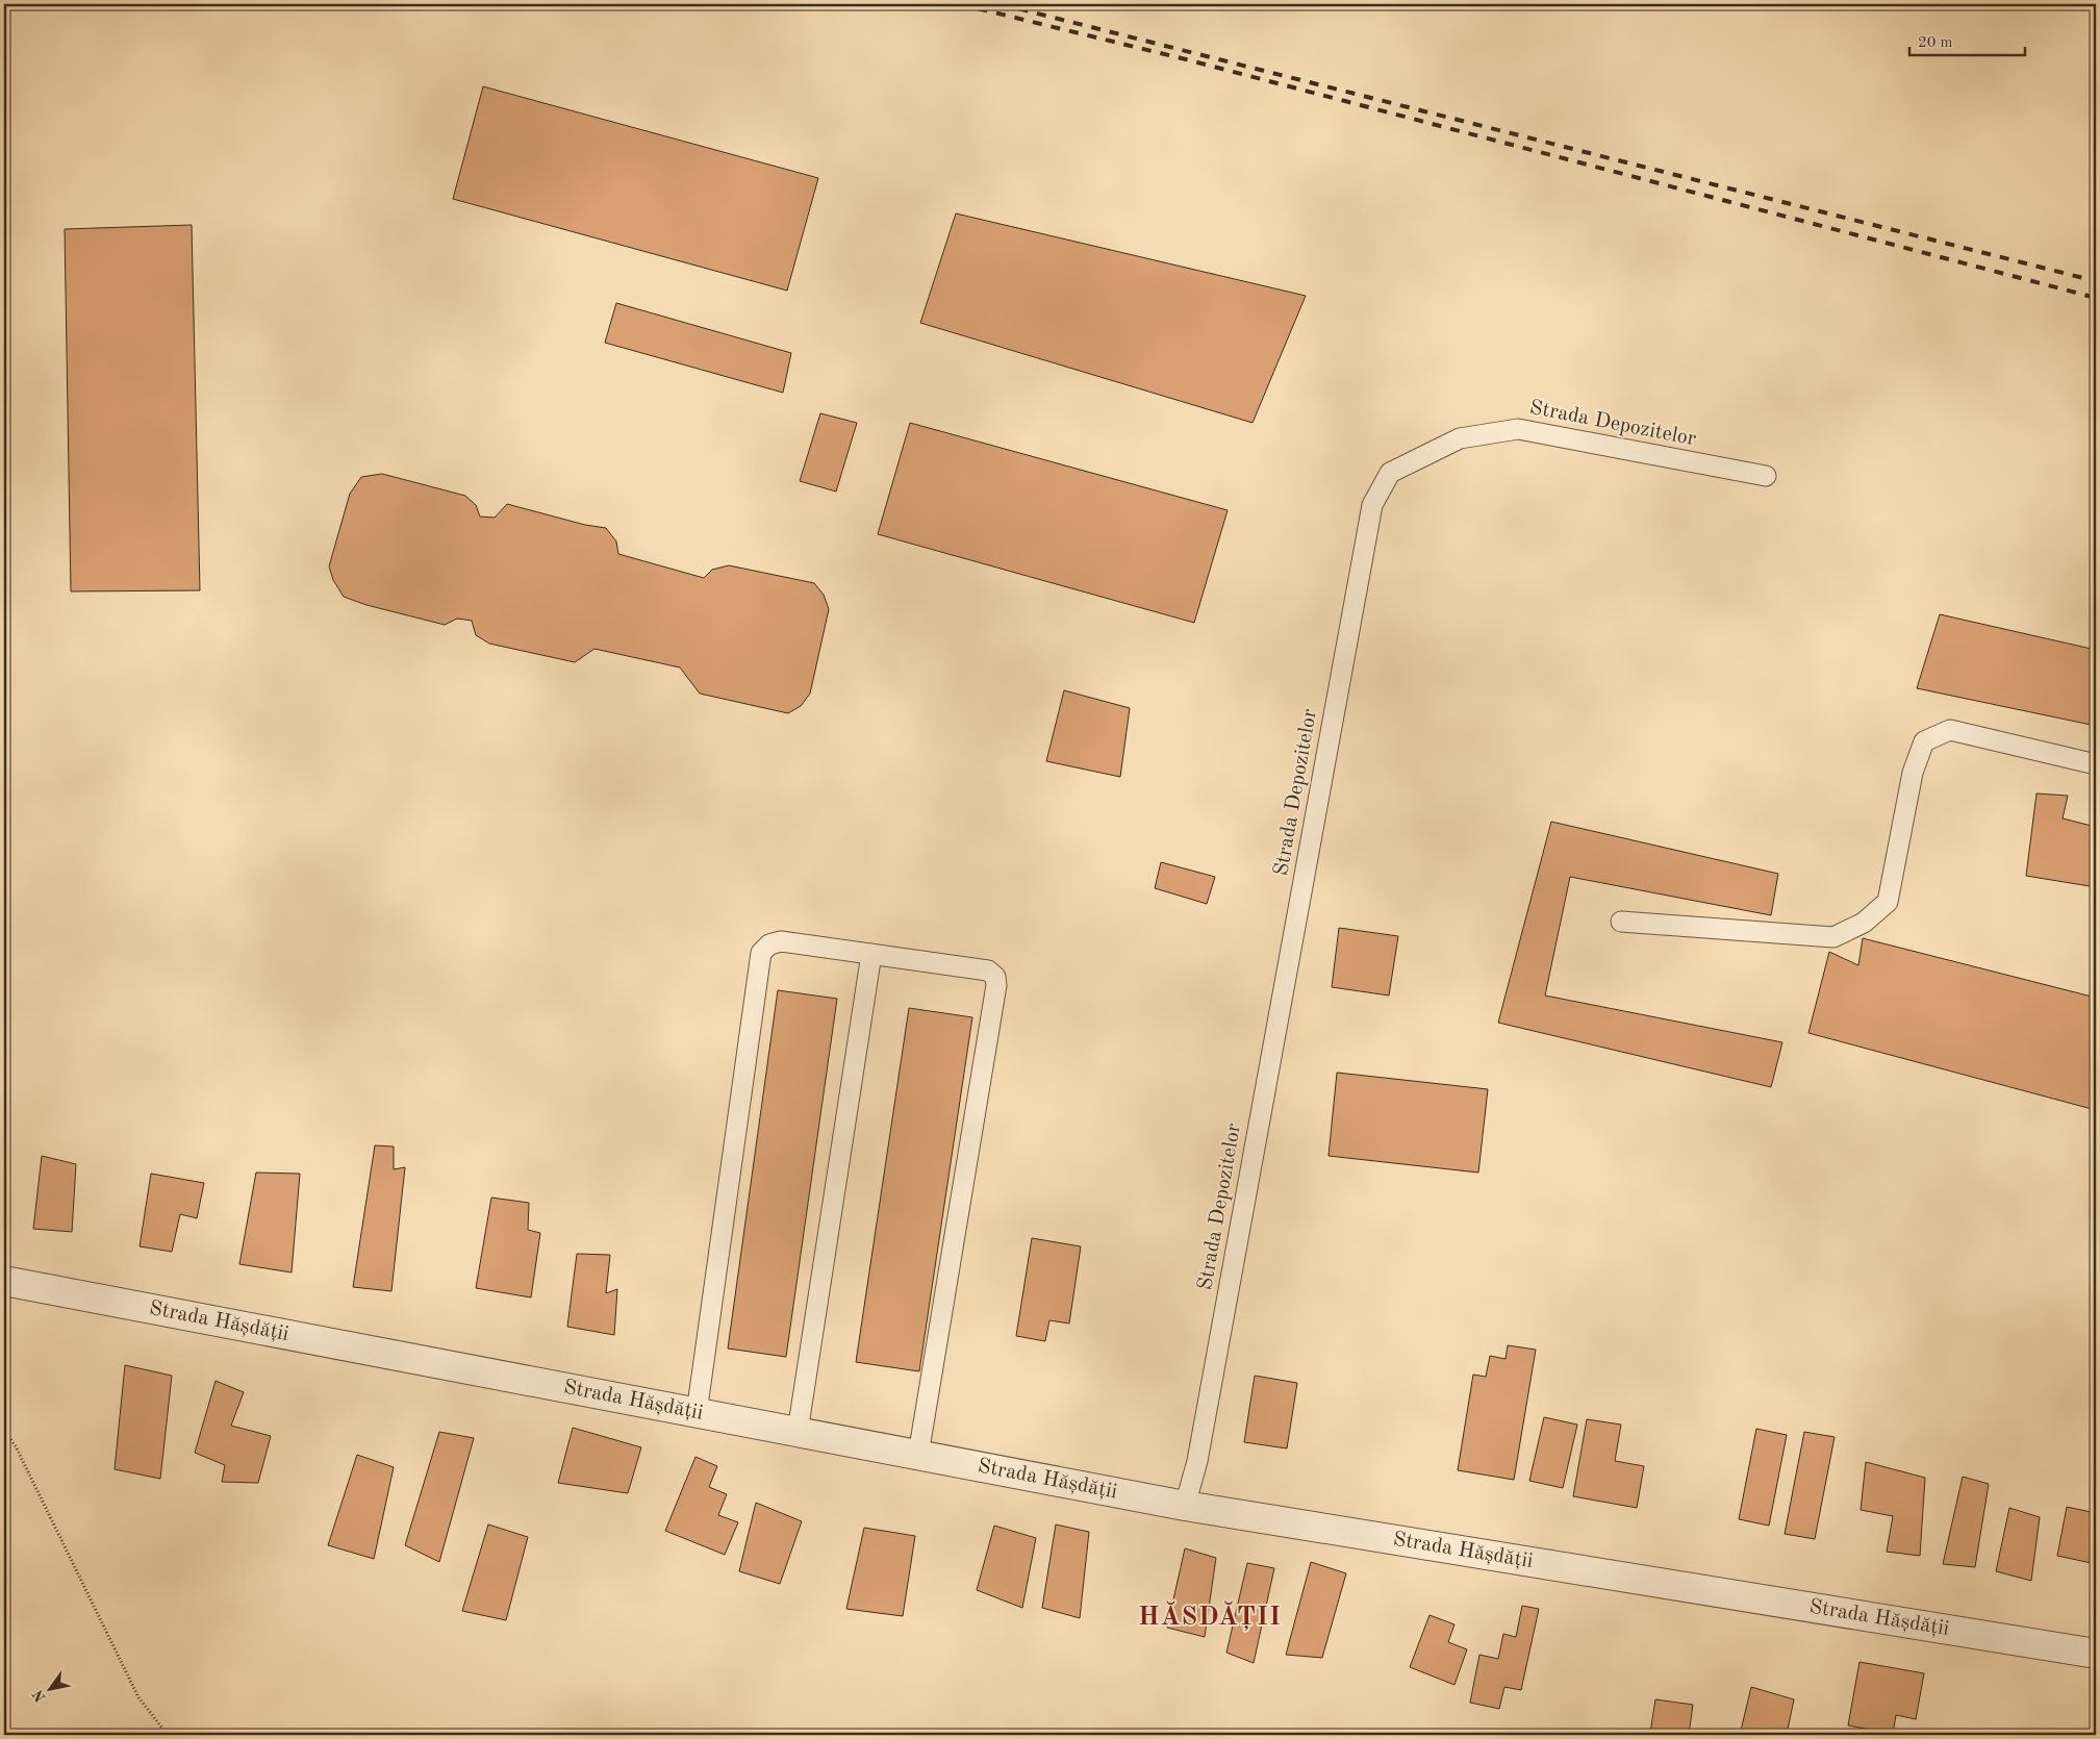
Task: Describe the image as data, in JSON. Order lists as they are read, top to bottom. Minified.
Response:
{"streets":{"street":["Strada Hășdății"],"lane":["Strada Depozitelor"]},"crossings":[["Strada Depozitelor","Strada Hășdății"]],"districts":["HĂSDĂȚII"],"scale_bar":"20 m","north":"bottom left"}
